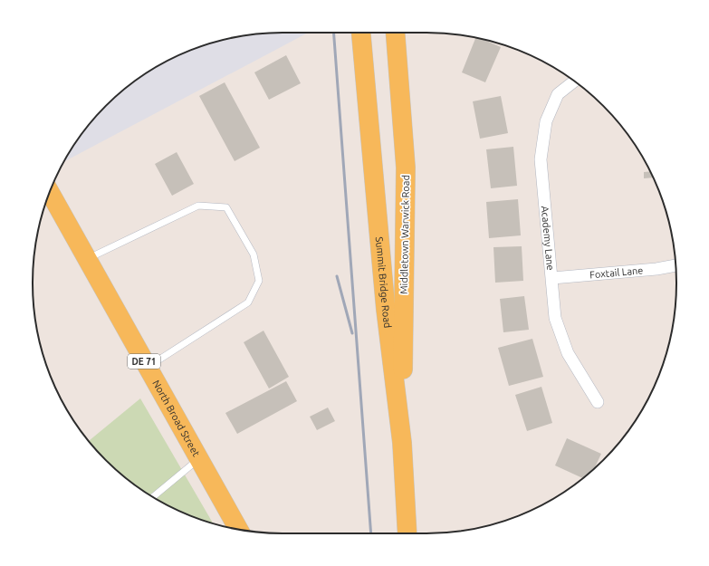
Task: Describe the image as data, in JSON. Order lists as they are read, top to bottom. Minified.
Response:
{"streets":{"main road":["Middletown Warwick Road","Summit Bridge Road","DE 71","North Broad Street"],"street":["Academy Lane","Foxtail Lane"]},"crossings":[["Middletown Warwick Road","Summit Bridge Road"],["Academy Lane","Foxtail Lane"]]}
